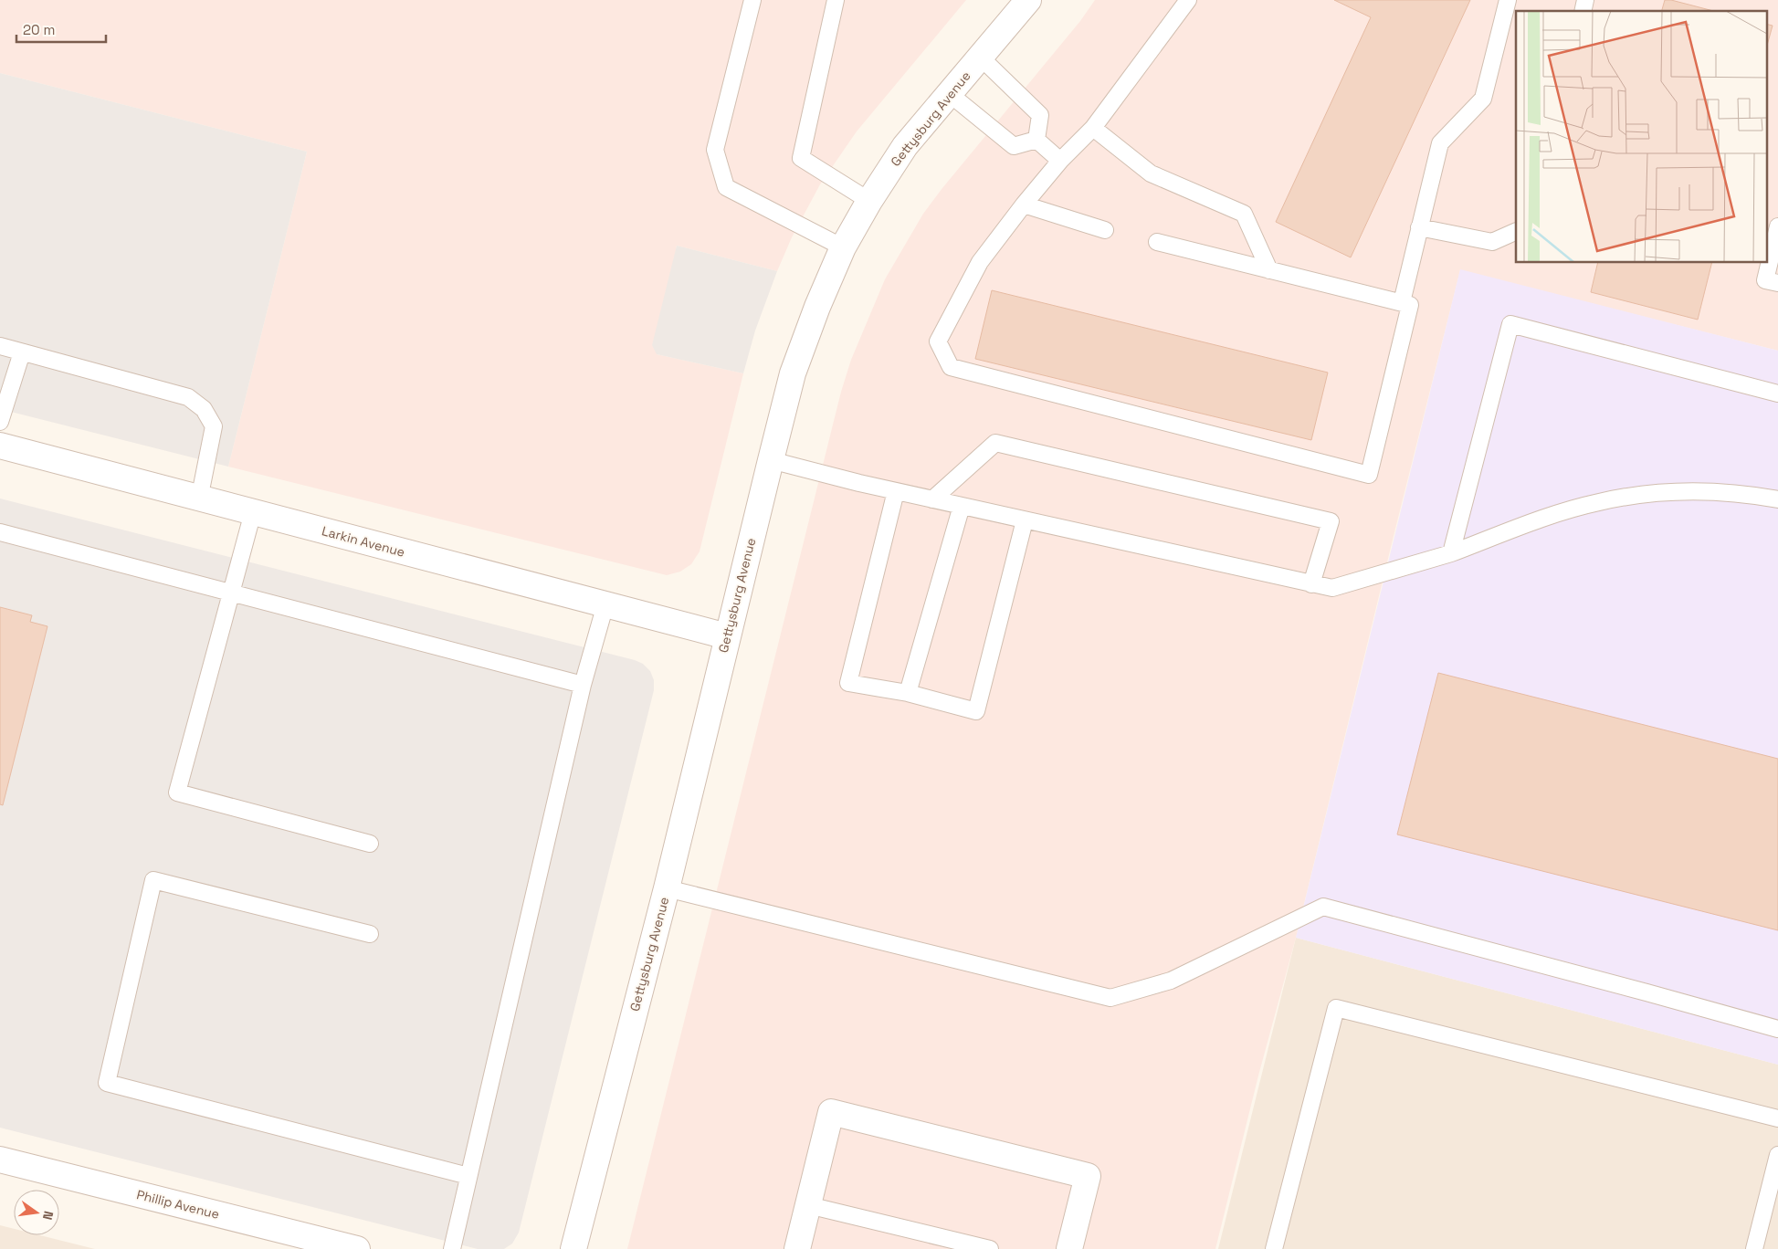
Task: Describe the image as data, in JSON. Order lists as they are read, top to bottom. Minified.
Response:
{"streets":{"street":["Gettysburg Avenue","Larkin Avenue","Phillip Avenue"]},"crossings":[["Gettysburg Avenue","Larkin Avenue"]],"scale_bar":"20 m","north":"right"}
